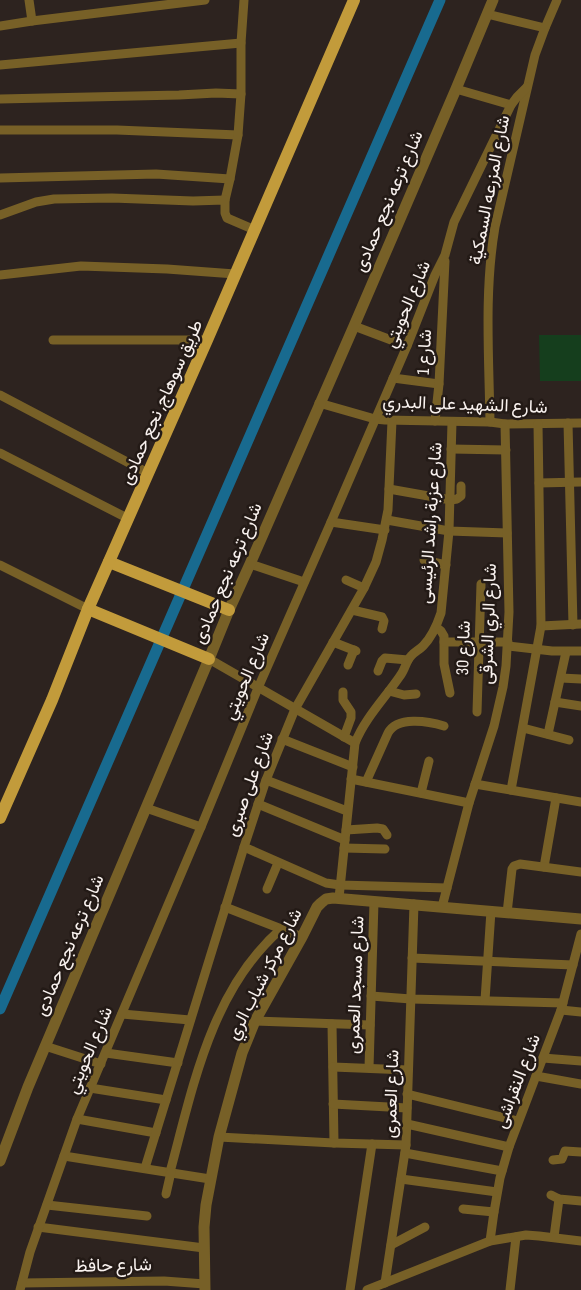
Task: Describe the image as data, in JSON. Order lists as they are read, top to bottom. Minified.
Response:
{"streets":{"main road":["طريق سوهاج, نجع حمادى"],"street":["شارع المزرعه السمكية","شارع ترعه نجع حمادى","شارع الحويتي","شارع 1","شارع الشهيد على البدري","شارع عزبة راشد الرئيسى","شارع الري الشرقى","شارع 30","شارع على صبرى","شارع مركز شباب الري","شارع مسجد العمرى","شارع النقراشى","شارع العمرى","شارع حافظ"]},"crossings":[["شارع المزرعه السمكية","شارع الحويتي"],["شارع المزرعه السمكية","شارع الشهيد على البدري"],["شارع ترعه نجع حمادى","شارع الشهيد على البدري"],["شارع الحويتي","شارع 1"],["شارع الحويتي","شارع الشهيد على البدري"],["شارع الحويتي","شارع حافظ"],["شارع 1","شارع الشهيد على البدري"],["شارع الشهيد على البدري","شارع عزبة راشد الرئيسى"],["شارع الشهيد على البدري","شارع الري الشرقى"],["شارع الشهيد على البدري","شارع على صبرى"],["شارع عزبة راشد الرئيسى","شارع مركز شباب الري"],["شارع الري الشرقى","شارع مركز شباب الري"],["شارع مركز شباب الري","شارع مسجد العمرى"],["شارع مركز شباب الري","شارع العمرى"],["شارع مركز شباب الري","شارع حافظ"]]}
